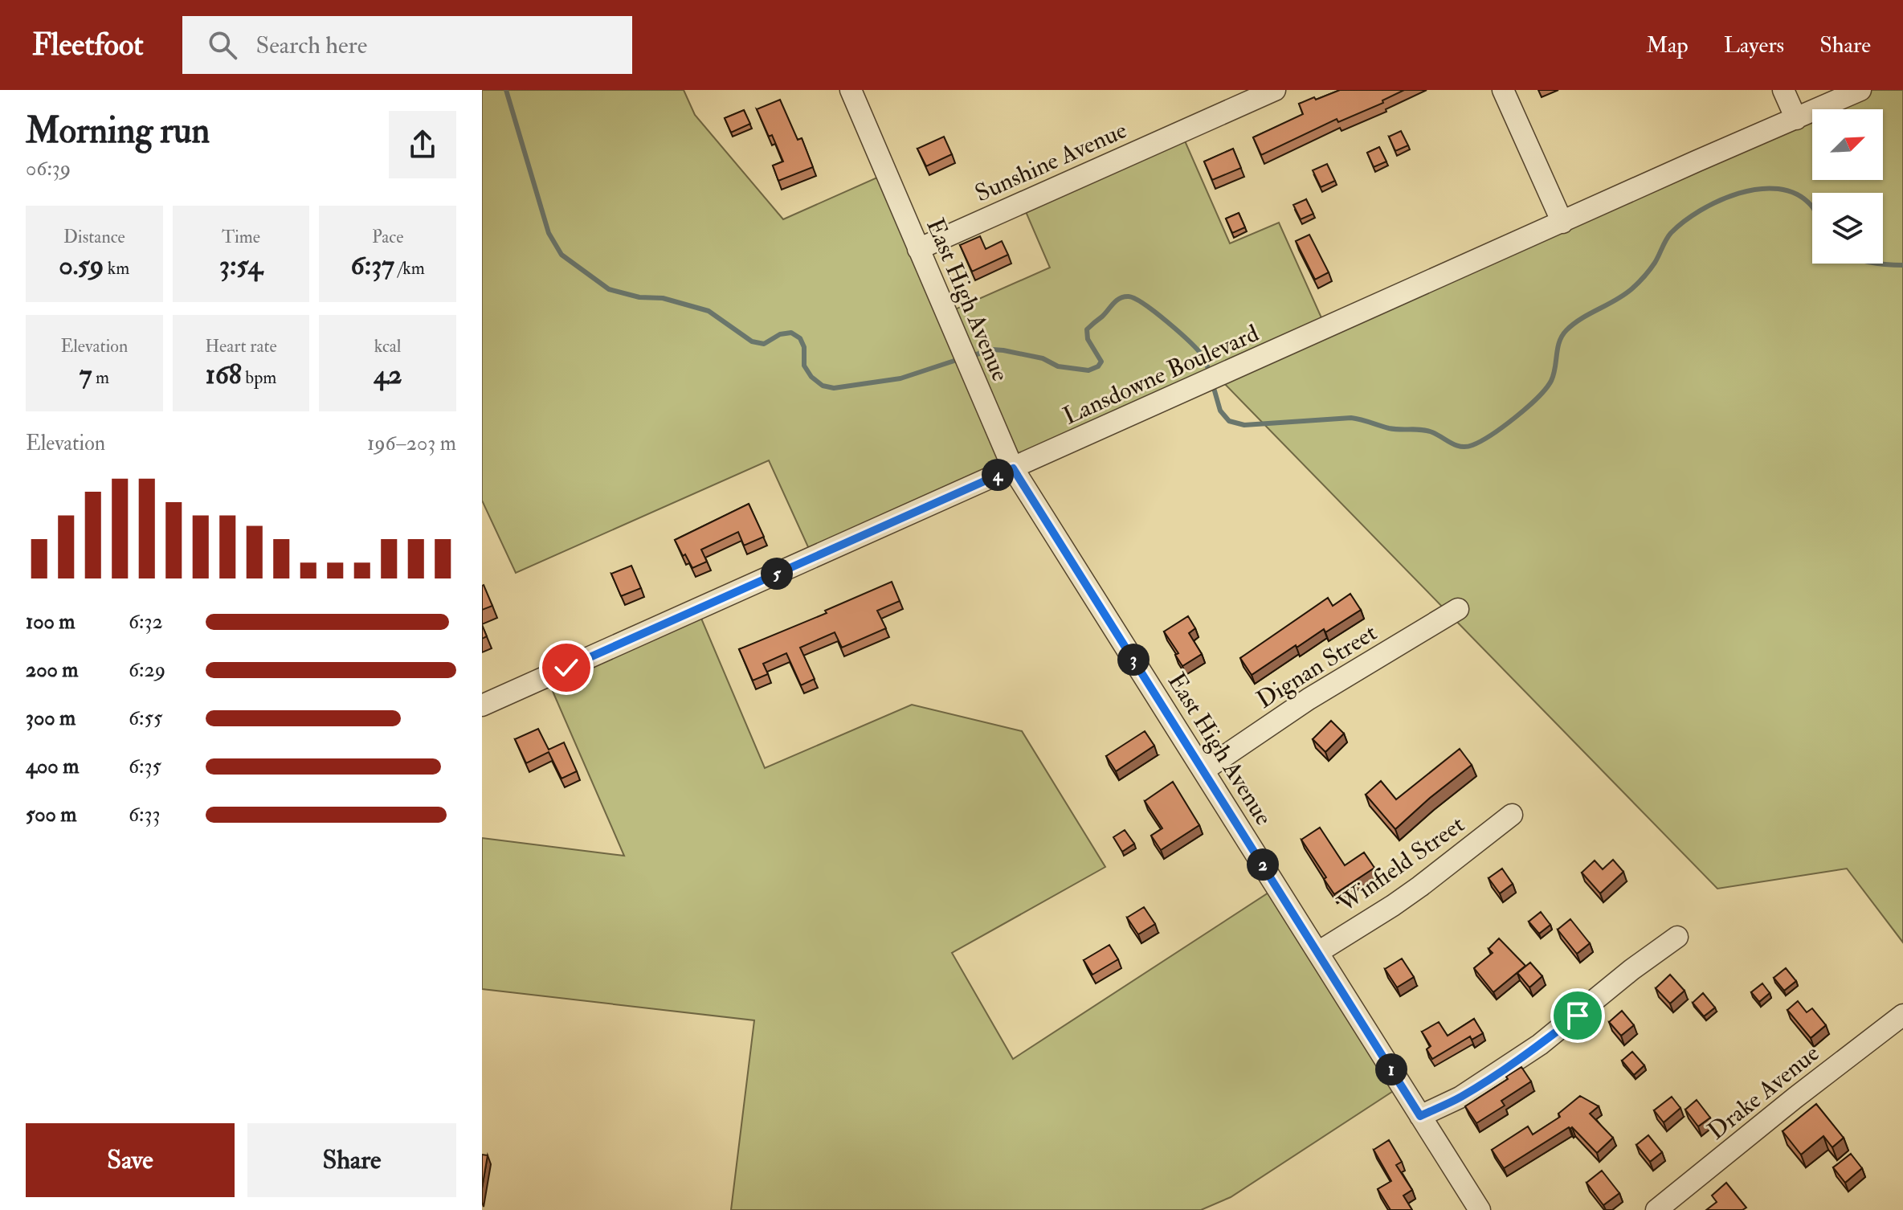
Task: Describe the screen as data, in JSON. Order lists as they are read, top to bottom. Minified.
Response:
{"streets":{"street":["Sunshine Avenue","East High Avenue","Lansdowne Boulevard","Dignan Street","Winfield Street","Drake Avenue"]},"crossings":[["Sunshine Avenue","East High Avenue"],["East High Avenue","Lansdowne Boulevard"],["East High Avenue","Dignan Street"],["East High Avenue","Winfield Street"]],"north":"top right","page":{"header":"Fleetfoot","search":"Search here","nav":["Map","Layers","Share"],"heading":["Morning run","06:39"],"stats":[["Distance","0.59 km"],["Time","3:54"],["Pace","6:37 /km"],["Elevation","7 m"],["Heart rate","168 bpm"],["kcal","42"]],"chart":["Elevation","196–203 m"],"pins":["4","5","3","2","1"],"list":[{"name":"100 m","note":"6:32"},{"name":"200 m","note":"6:29"},{"name":"300 m","note":"6:55"},{"name":"400 m","note":"6:35"},{"name":"500 m","note":"6:33"}],"buttons":["Save","Share"]}}
